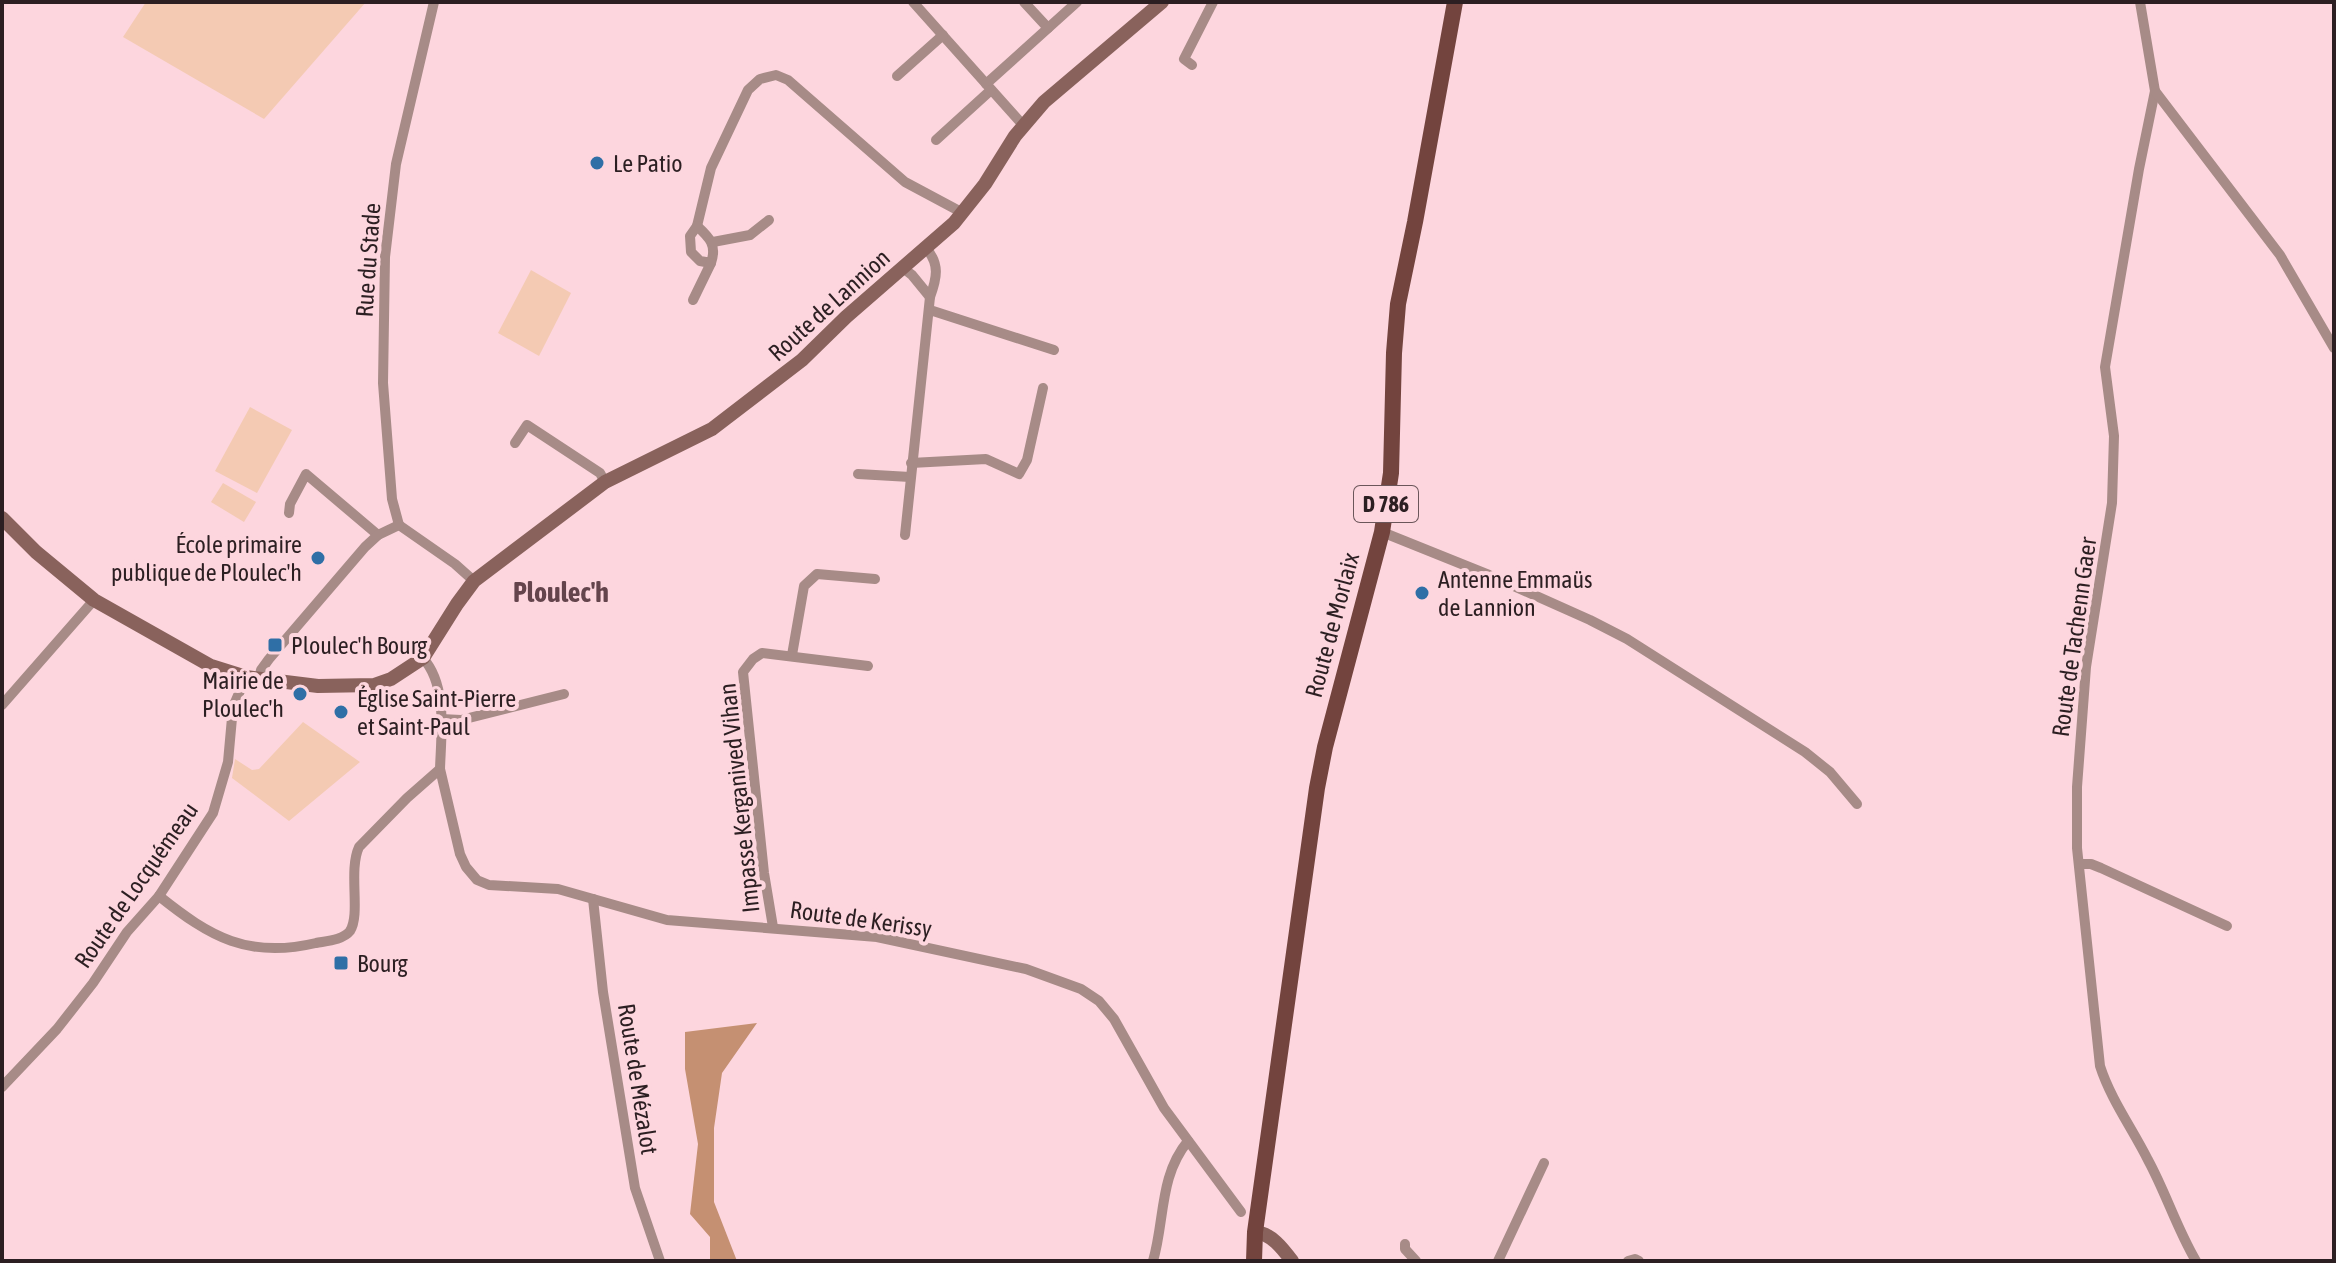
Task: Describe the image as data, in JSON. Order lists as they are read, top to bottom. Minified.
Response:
{"streets":{"main road":["D 786","Route de Morlaix"],"street":["Rue du Stade","Route de Lannion","Route de Tachenn Gaer","Impasse Kerganived Vihan","Route de Locquémeau","Route de Kerissy","Route de Mézalot"]},"crossings":[["Route de Lannion","Route de Kerissy"],["Impasse Kerganived Vihan","Route de Kerissy"],["Route de Kerissy","Route de Mézalot"]],"districts":["Ploulec'h"],"places":{"other":["Le Patio","École primaire publique de Ploulec'h","Antenne Emmaüs de Lannion","Mairie de Ploulec'h","Église Saint-Pierre et Saint-Paul"],"transit":["Ploulec'h Bourg","Bourg"]}}
